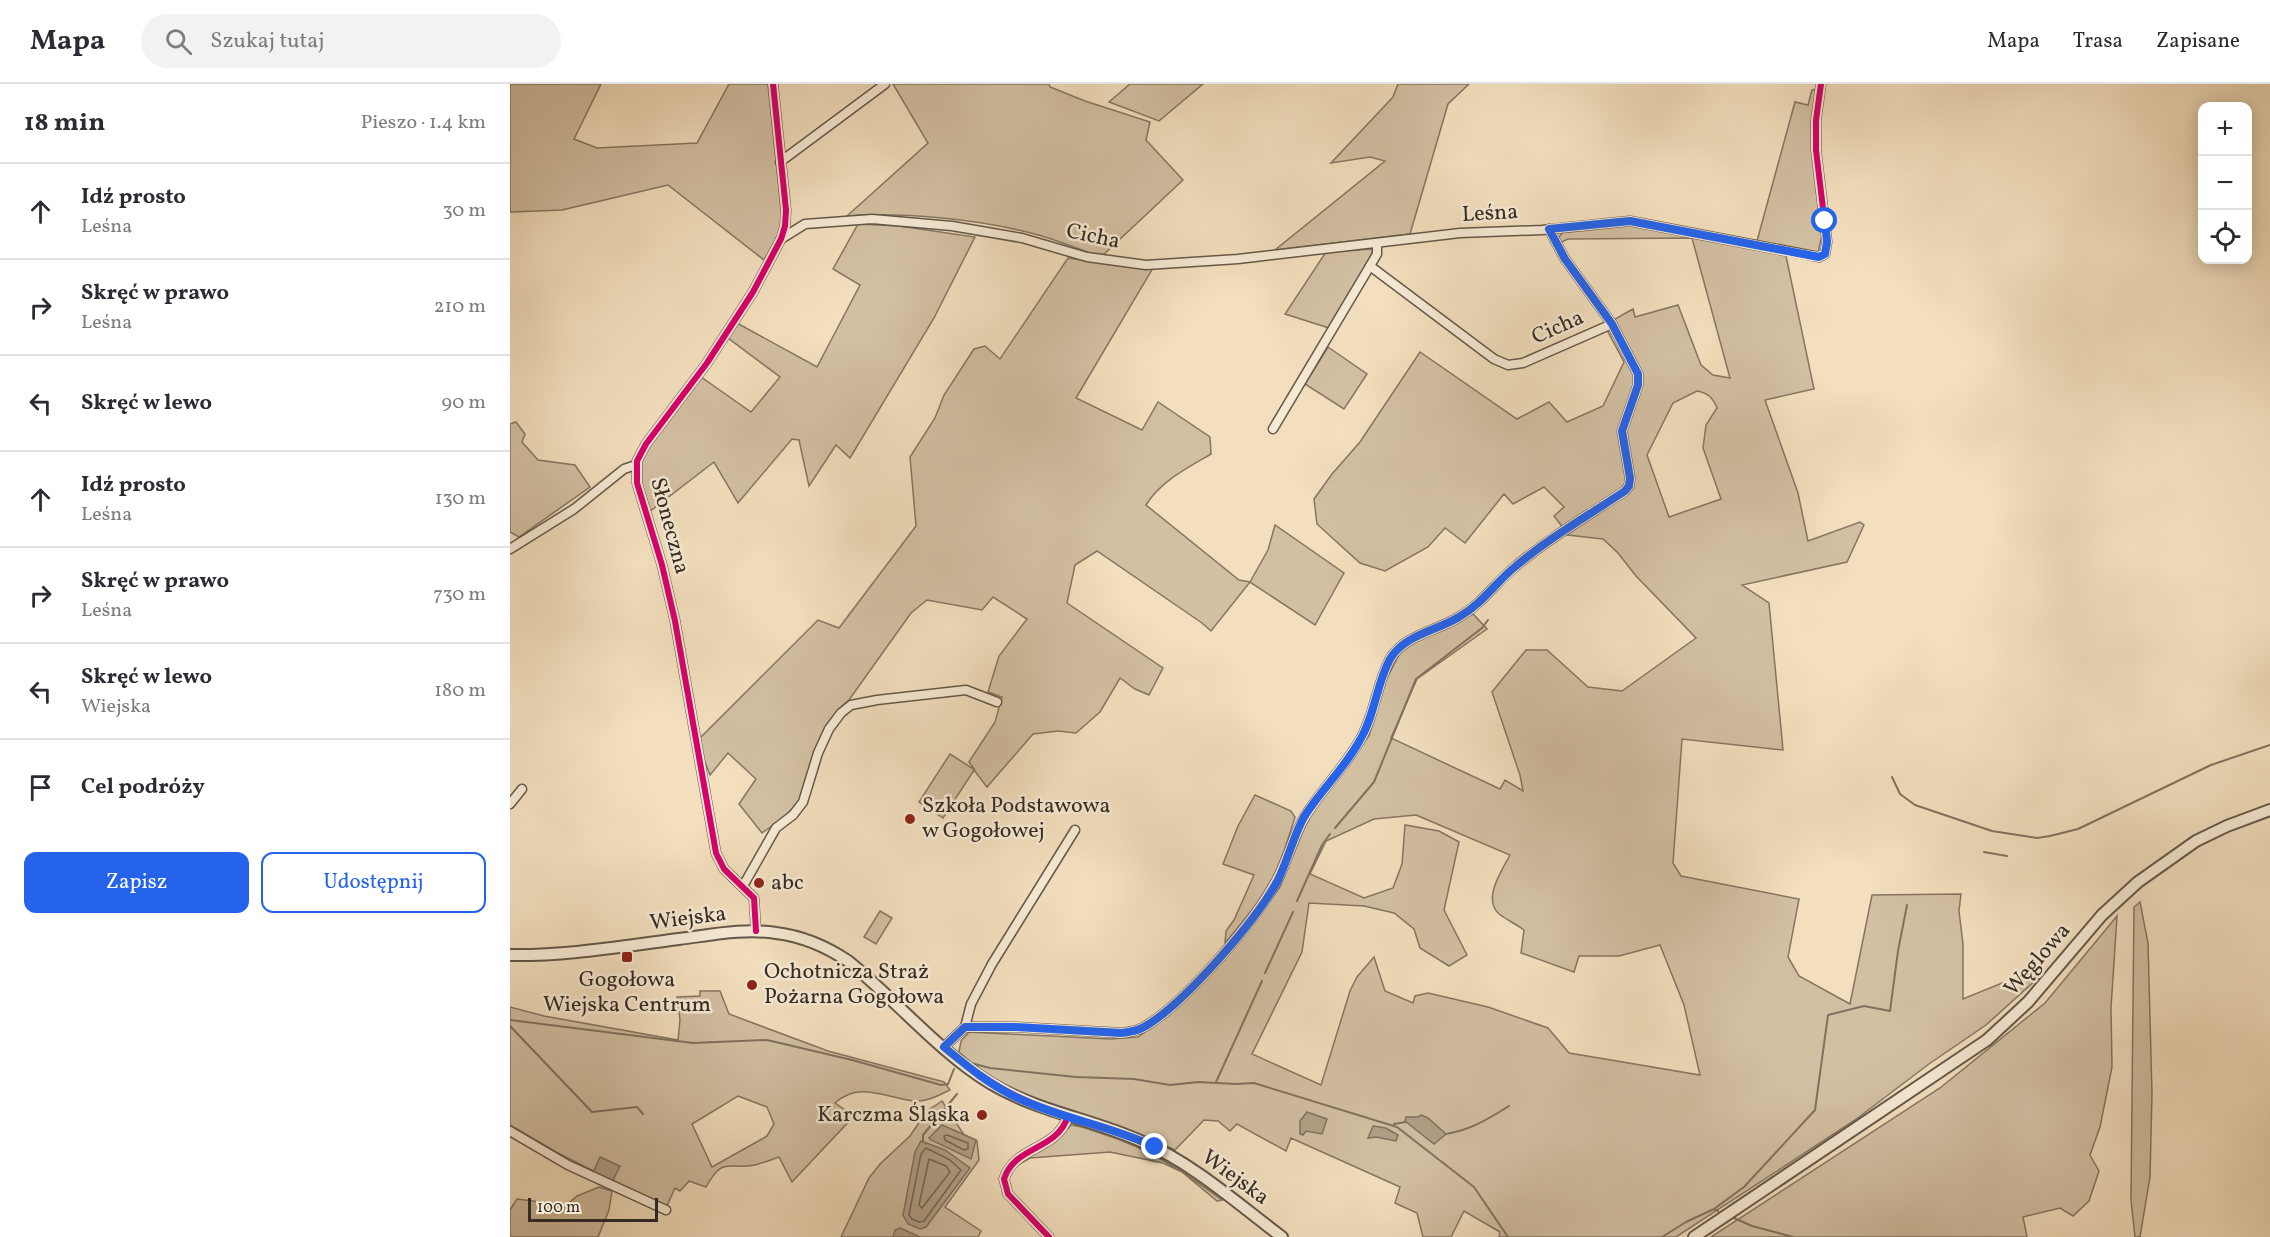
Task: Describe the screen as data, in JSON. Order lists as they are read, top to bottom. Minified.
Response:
{"streets":{"street":["Leśna","Cicha","Słoneczna","Wiejska","Węglowa"]},"crossings":[["Leśna","Cicha"],["Cicha","Słoneczna"],["Słoneczna","Wiejska"]],"places":{"other":["Szkoła Podstawowa w Gogołowej","abc","Ochotnicza Straż Pożarna Gogołowa","Karczma Śląska"],"transit":["Gogołowa Wiejska Centrum"]},"scale_bar":"100 m","page":{"header":"Mapa","search":"Szukaj tutaj","nav":["Mapa","Trasa","Zapisane"],"heading":["18 min","Pieszo · 1.4 km"],"map_buttons":["+","−"],"list":[["Idź prosto","Leśna","30 m"],["Skręć w prawo","Leśna","210 m"],["Skręć w lewo","90 m"],["Idź prosto","Leśna","130 m"],["Skręć w prawo","Leśna","730 m"],["Skręć w lewo","Wiejska","180 m"],"Cel podróży"],"buttons":["Zapisz","Udostępnij"],"scale":"100 m"}}
